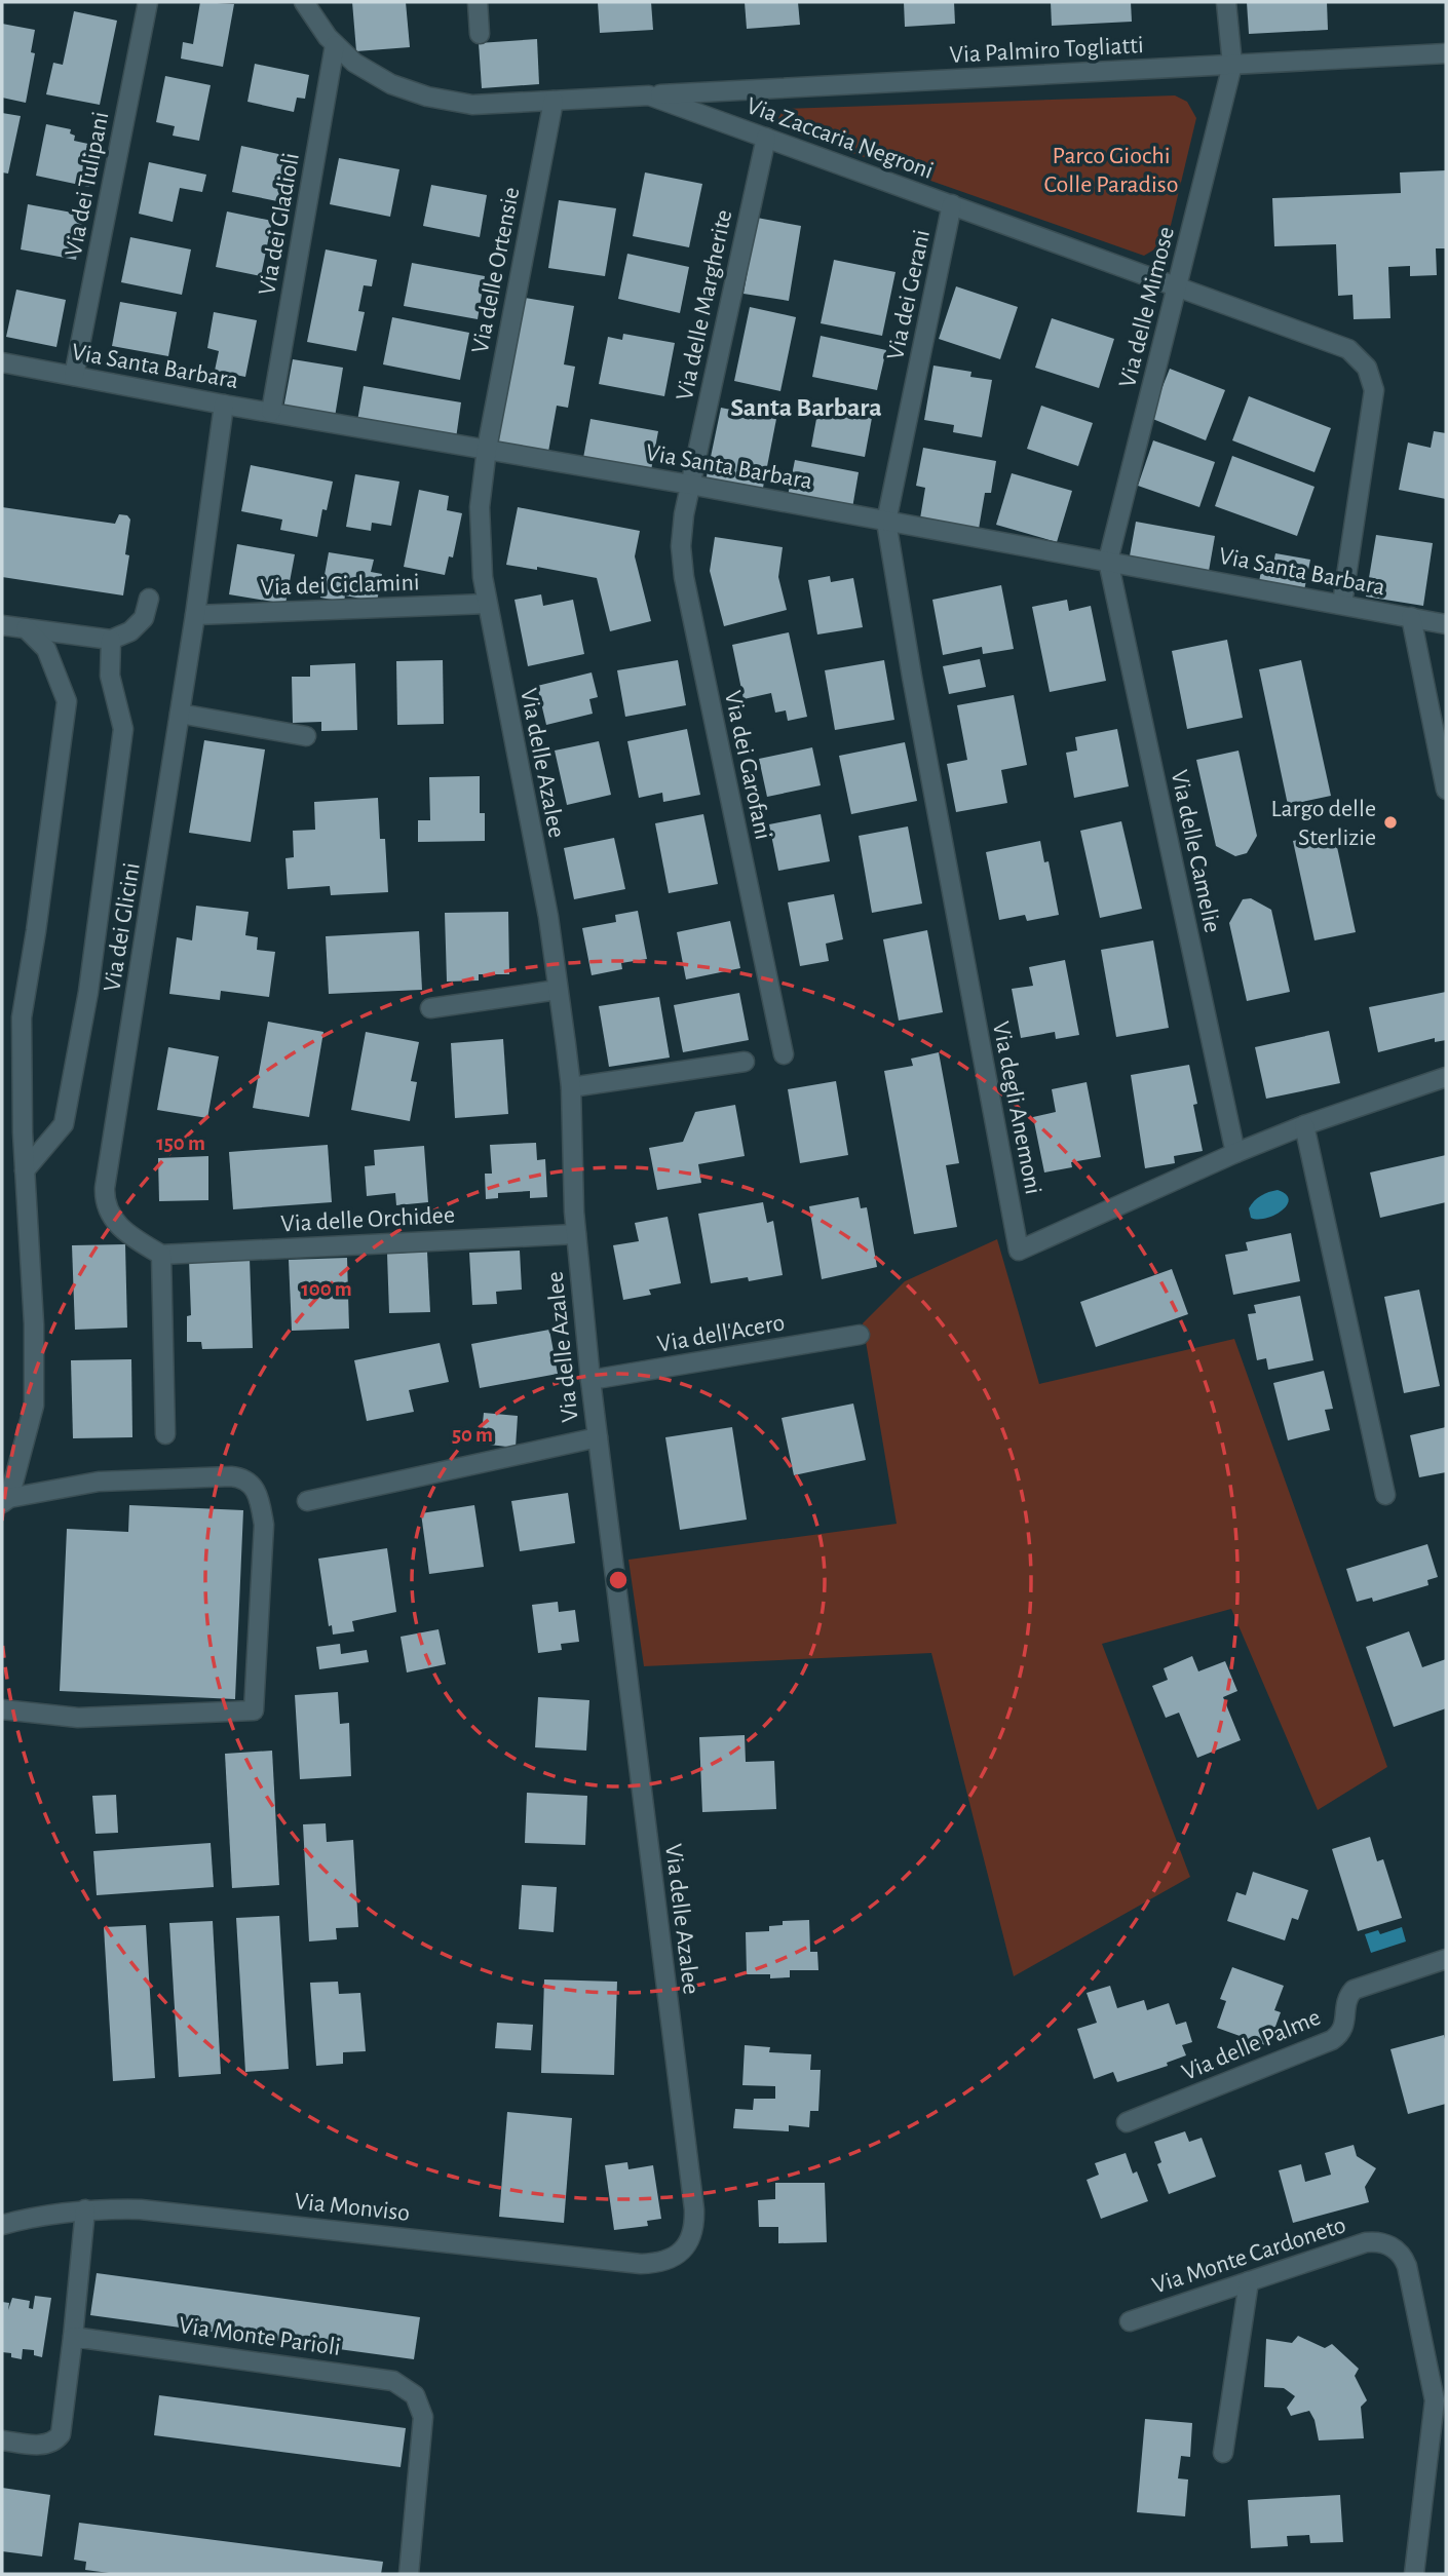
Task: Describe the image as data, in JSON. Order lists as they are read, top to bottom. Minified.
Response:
{"streets":{"street":["Via Palmiro Togliatti","Via Zaccaria Negroni","Via dei Tulipani","Via dei Gladioli","Via delle Ortensie","Via dei Gerani","Via delle Margherite","Via delle Mimose","Via Santa Barbara","Via dei Ciclamini","Via delle Azalee","Via dei Garofani","Via delle Camelie","Via dei Glicini","Via degli Anemoni","Via delle Orchidee","Via dell'Acero","Via delle Palme","Via Monviso","Via Monte Cardoneto","Via Monte Parioli"]},"crossings":[["Via Palmiro Togliatti","Via Zaccaria Negroni"],["Via Palmiro Togliatti","Via delle Mimose"],["Via Zaccaria Negroni","Via dei Gladioli"],["Via Zaccaria Negroni","Via delle Ortensie"],["Via Zaccaria Negroni","Via dei Gerani"],["Via Zaccaria Negroni","Via delle Margherite"],["Via Zaccaria Negroni","Via delle Mimose"],["Via Zaccaria Negroni","Via Santa Barbara"],["Via dei Tulipani","Via Santa Barbara"],["Via dei Gladioli","Via Santa Barbara"],["Via delle Ortensie","Via Santa Barbara"],["Via delle Ortensie","Via delle Azalee"],["Via dei Gerani","Via Santa Barbara"],["Via dei Gerani","Via degli Anemoni"],["Via delle Margherite","Via Santa Barbara"],["Via delle Margherite","Via dei Garofani"],["Via delle Mimose","Via Santa Barbara"],["Via delle Mimose","Via delle Camelie"],["Via Santa Barbara","Via delle Azalee"],["Via Santa Barbara","Via dei Garofani"],["Via Santa Barbara","Via delle Camelie"],["Via Santa Barbara","Via dei Glicini"],["Via Santa Barbara","Via degli Anemoni"],["Via dei Ciclamini","Via delle Azalee"],["Via dei Ciclamini","Via dei Glicini"],["Via delle Azalee","Via delle Orchidee"],["Via delle Azalee","Via dell'Acero"],["Via delle Azalee","Via Monviso"],["Via delle Camelie","Via degli Anemoni"],["Via dei Glicini","Via delle Orchidee"]],"districts":["Santa Barbara"],"parks":["Parco Giochi Colle Paradiso"],"places":["Largo delle Sterlizie"],"rings":["150 m","100 m","50 m"]}
